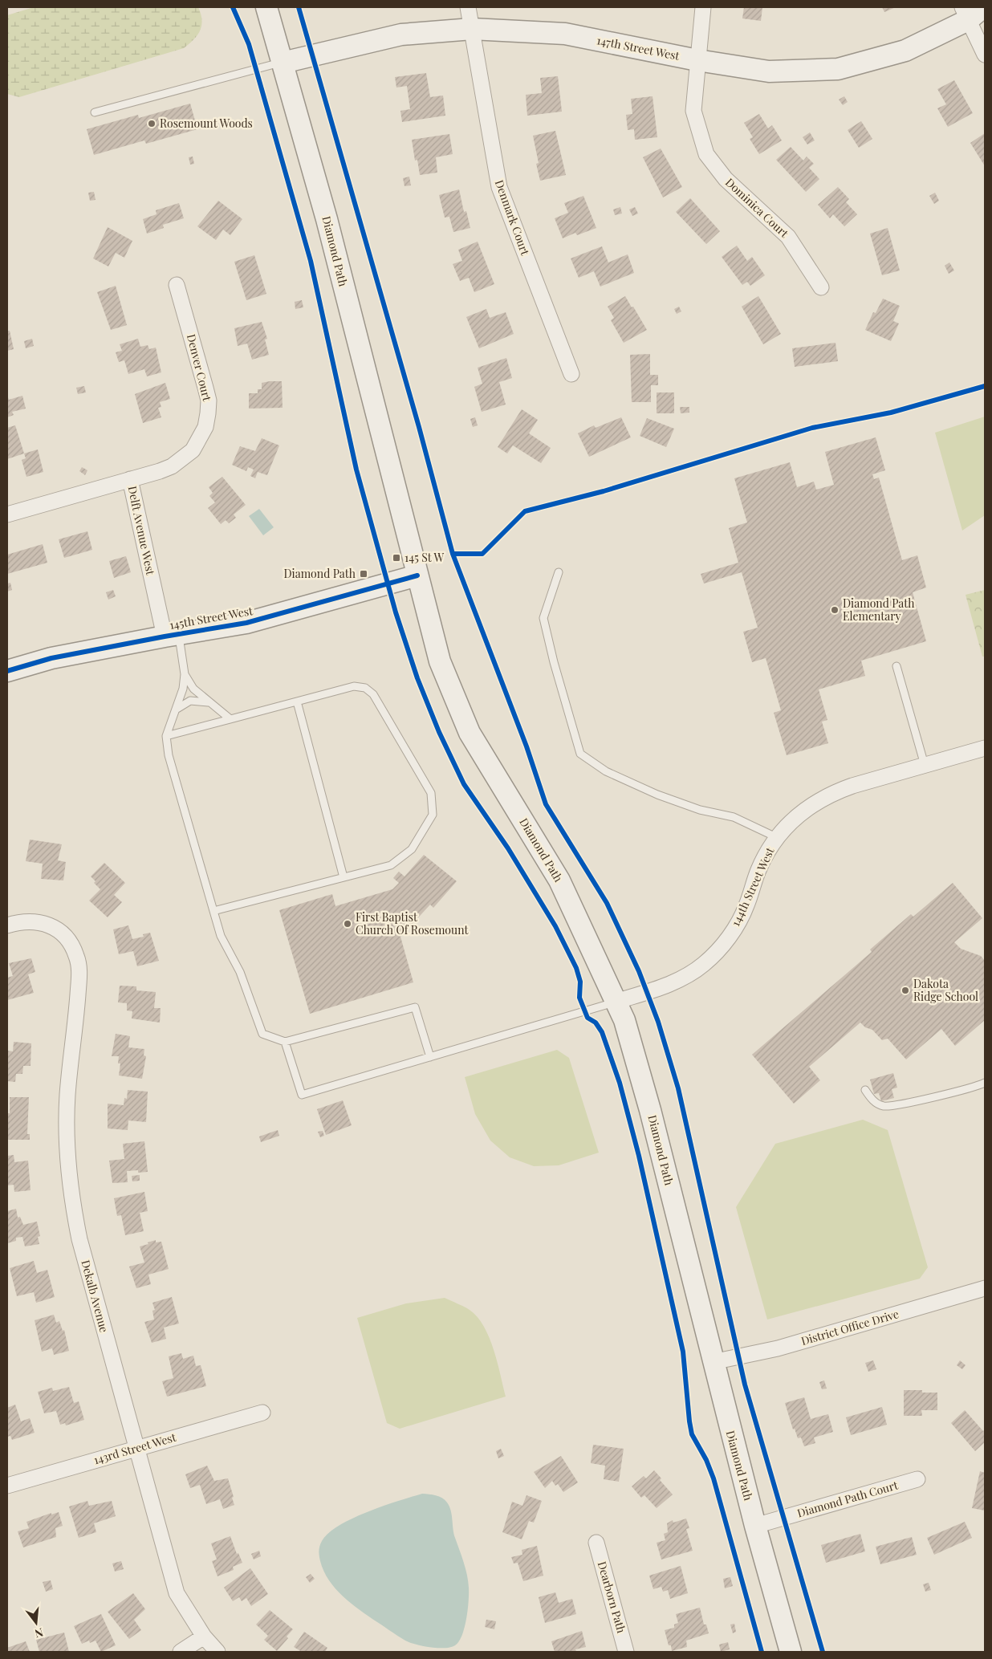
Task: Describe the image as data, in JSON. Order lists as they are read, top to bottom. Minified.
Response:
{"streets":{"street":["147th Street West","Dominica Court","Denmark Court","Diamond Path","Denver Court","Delft Avenue West","145th Street West","144th Street West","Dekalb Avenue","District Office Drive","143rd Street West","Diamond Path Court","Dearborn Path"]},"crossings":[["147th Street West","Dominica Court"],["147th Street West","Denmark Court"],["147th Street West","Diamond Path"],["Diamond Path","145th Street West"],["Diamond Path","144th Street West"],["Diamond Path","District Office Drive"],["Diamond Path","Diamond Path Court"],["Denver Court","Delft Avenue West"],["Delft Avenue West","145th Street West"],["Dekalb Avenue","143rd Street West"]],"places":{"other":["Rosemount Woods","Diamond Path Elementary","First Baptist Church Of Rosemount","Dakota Ridge School"],"transit":["145 St W","Diamond Path"]},"north":"bottom"}
